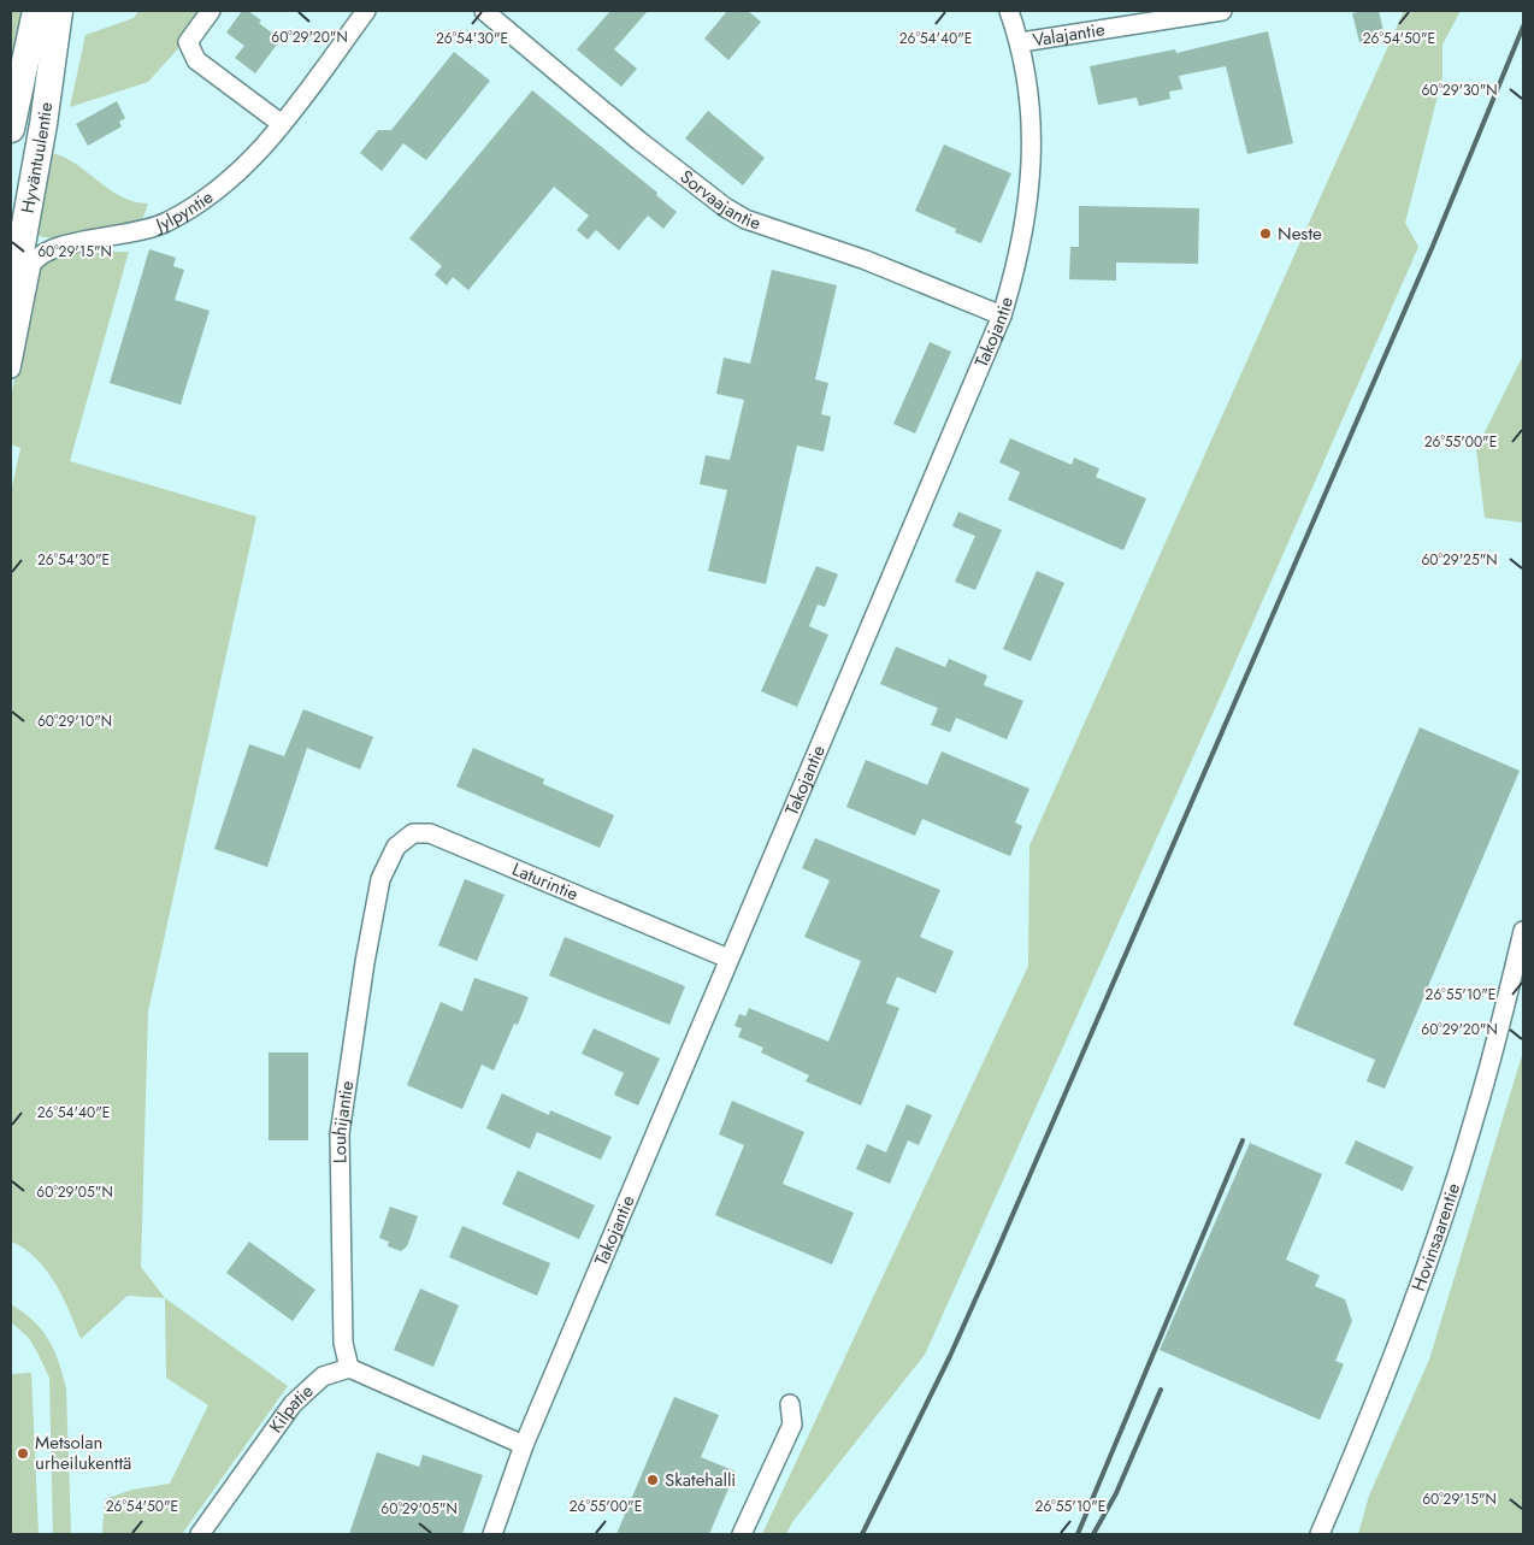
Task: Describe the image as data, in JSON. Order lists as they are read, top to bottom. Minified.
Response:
{"streets":{"highway":["Hyväntuulentie"],"street":["Valajantie","Sorvaajantie","Jylpyntie","Takojantie","Laturintie","Louhijantie","Hovinsaarentie","Kilpatie"]},"crossings":[["Valajantie","Takojantie"],["Sorvaajantie","Takojantie"],["Takojantie","Laturintie"],["Laturintie","Louhijantie"],["Louhijantie","Kilpatie"]],"places":["Neste","Metsolan urheilukenttä","Skatehalli"],"coordinates":["60°29'20\"N","26°54'30\"E","26°54'40\"E","26°54'50\"E","60°29'30\"N","60°29'15\"N","26°55'00\"E","60°29'25\"N","60°29'10\"N","26°55'10\"E","60°29'05\"N"]}
